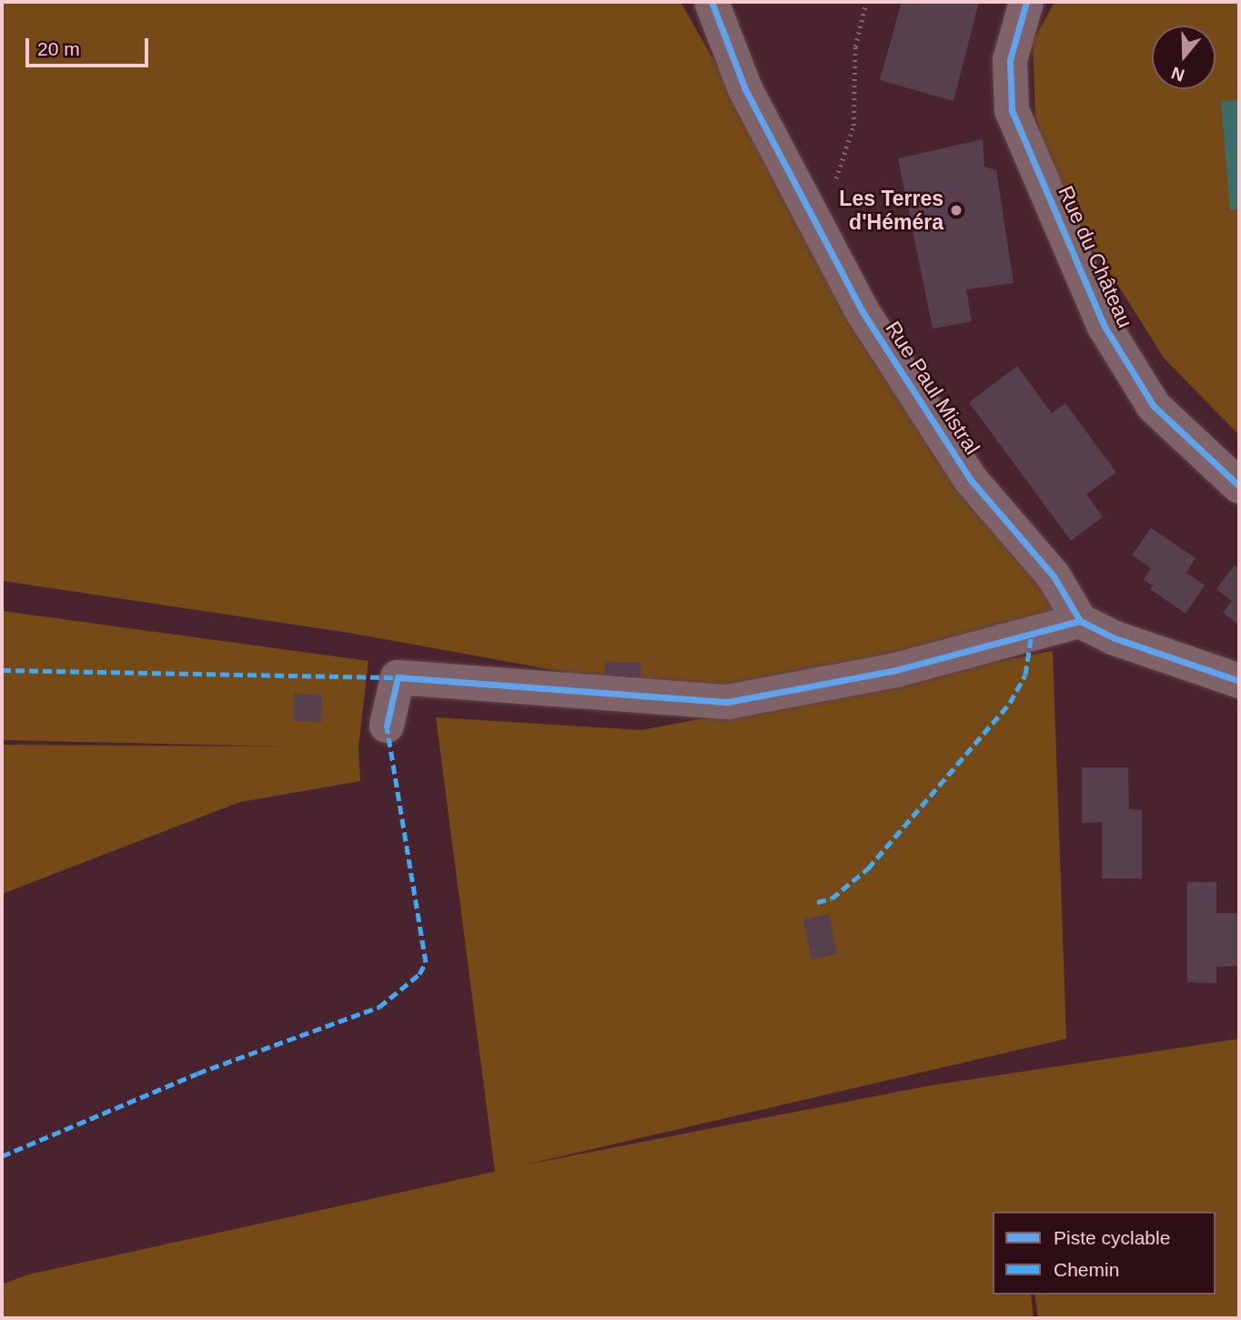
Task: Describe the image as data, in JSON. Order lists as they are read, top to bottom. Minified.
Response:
{"streets":{"street":["Rue du Château","Rue Paul Mistral"]},"places":["Les Terres d'Héméra"],"legend":["Piste cyclable","Chemin"],"scale_bar":"20 m","north":"bottom"}
